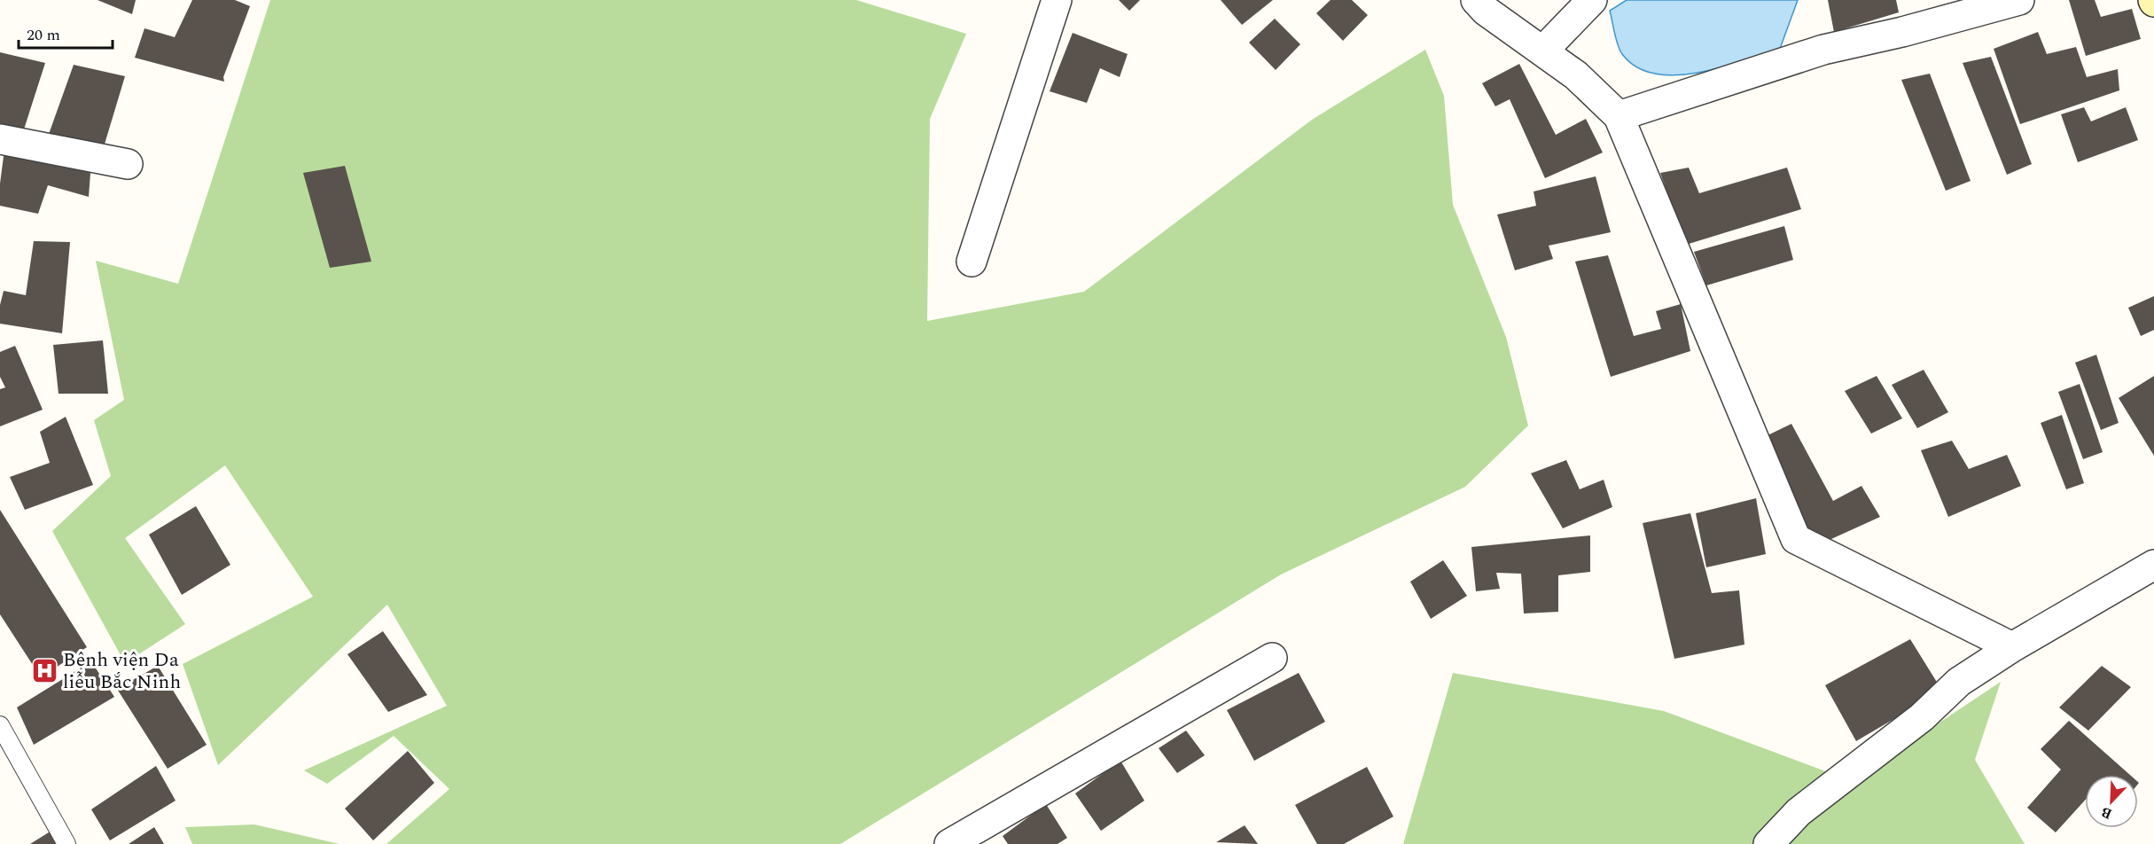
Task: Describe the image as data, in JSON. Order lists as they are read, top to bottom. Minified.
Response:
{"places":{"hospital":["Bệnh viện Da liễu Bắc Ninh"]},"scale_bar":"20 m","north":"bottom left"}
